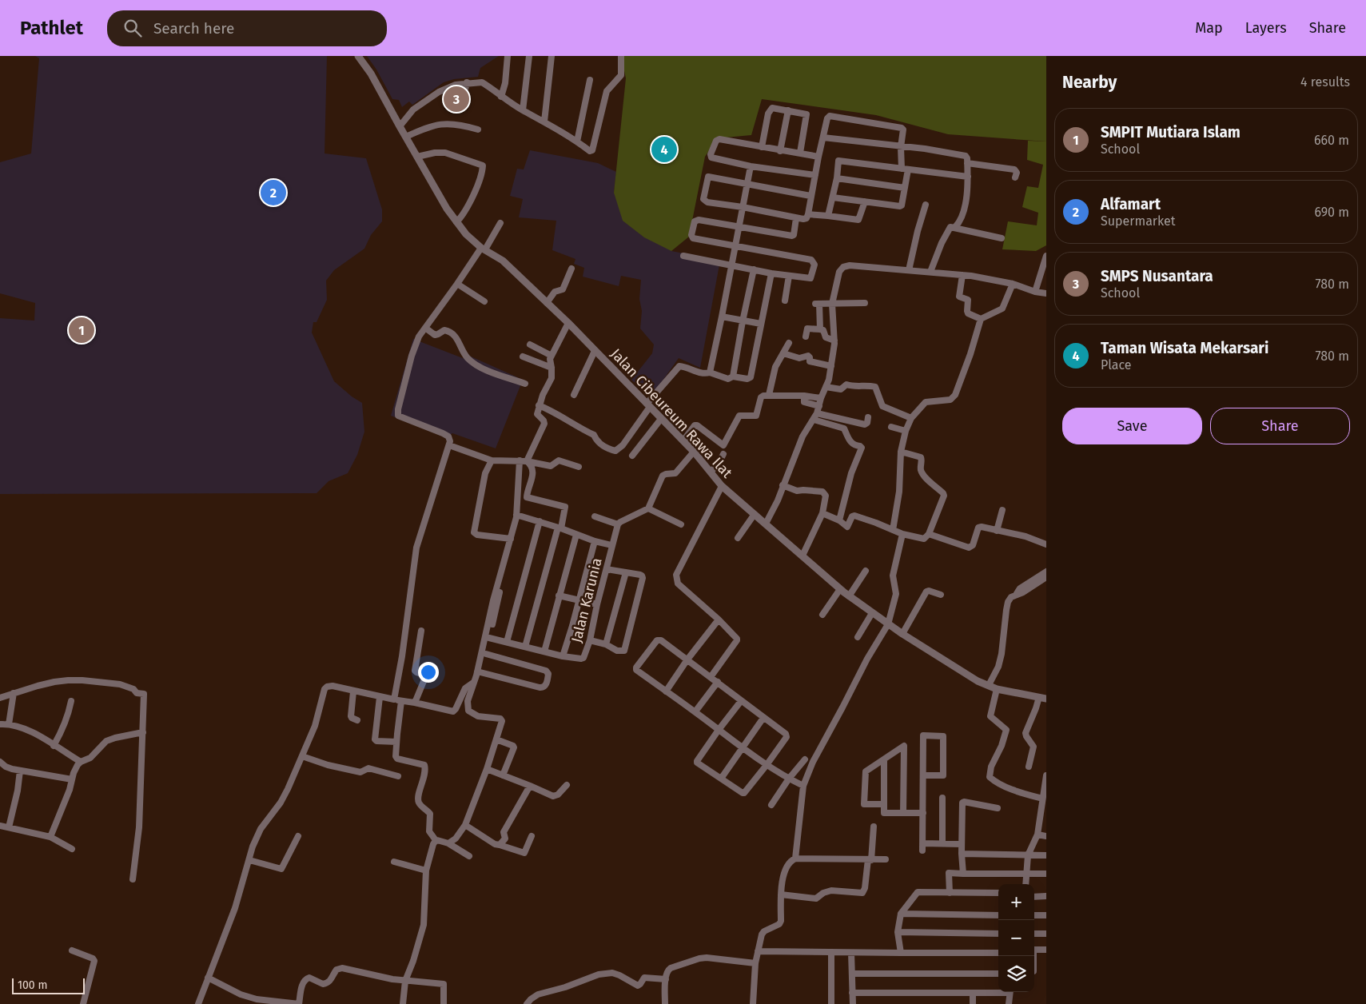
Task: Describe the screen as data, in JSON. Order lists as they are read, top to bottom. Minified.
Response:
{"streets":{"street":["Jalan Cibeureum Rawa Ilat","Jalan Karunia"]},"scale_bar":"100 m","page":{"header":"Pathlet","search":"Search here","nav":["Map","Layers","Share"],"heading":["Nearby","4 results"],"pins":["3","4","2","1"],"list":[{"mark":"1","name":"SMPIT Mutiara Islam","note":"School","value":"660 m"},{"mark":"2","name":"Alfamart","note":"Supermarket","value":"690 m"},{"mark":"3","name":"SMPS Nusantara","note":"School","value":"780 m"},{"mark":"4","name":"Taman Wisata Mekarsari","note":"Place","value":"780 m"}],"buttons":["Save","Share"],"map_buttons":["+","−"],"scale":"100 m"}}
